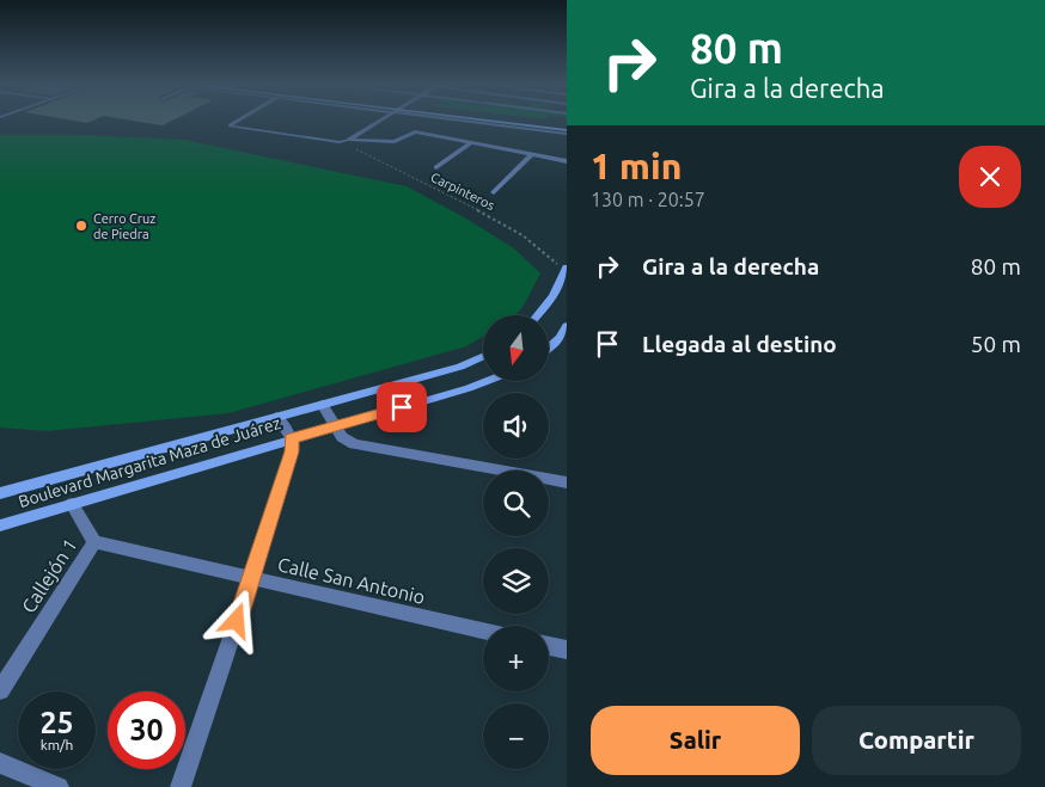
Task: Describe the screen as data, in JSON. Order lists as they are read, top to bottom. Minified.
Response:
{"streets":{"main road":["Boulevard Margarita Maza de Juárez"],"street":["Callejón 1","Calle San Antonio"],"path":["Carpinteros"]},"crossings":[["Callejón 1","Calle San Antonio"]],"places":["Cerro Cruz de Piedra"],"north":"bottom","page":{"turn":["80 m","Gira a la derecha"],"heading":["1 min","130 m · 20:57"],"list":[{"name":"Gira a la derecha","value":"80 m"},{"name":"Llegada al destino","value":"50 m"}],"map_buttons":["+","−"],"speed":"25 km/h","limit":"30","buttons":["Salir","Compartir"]}}
